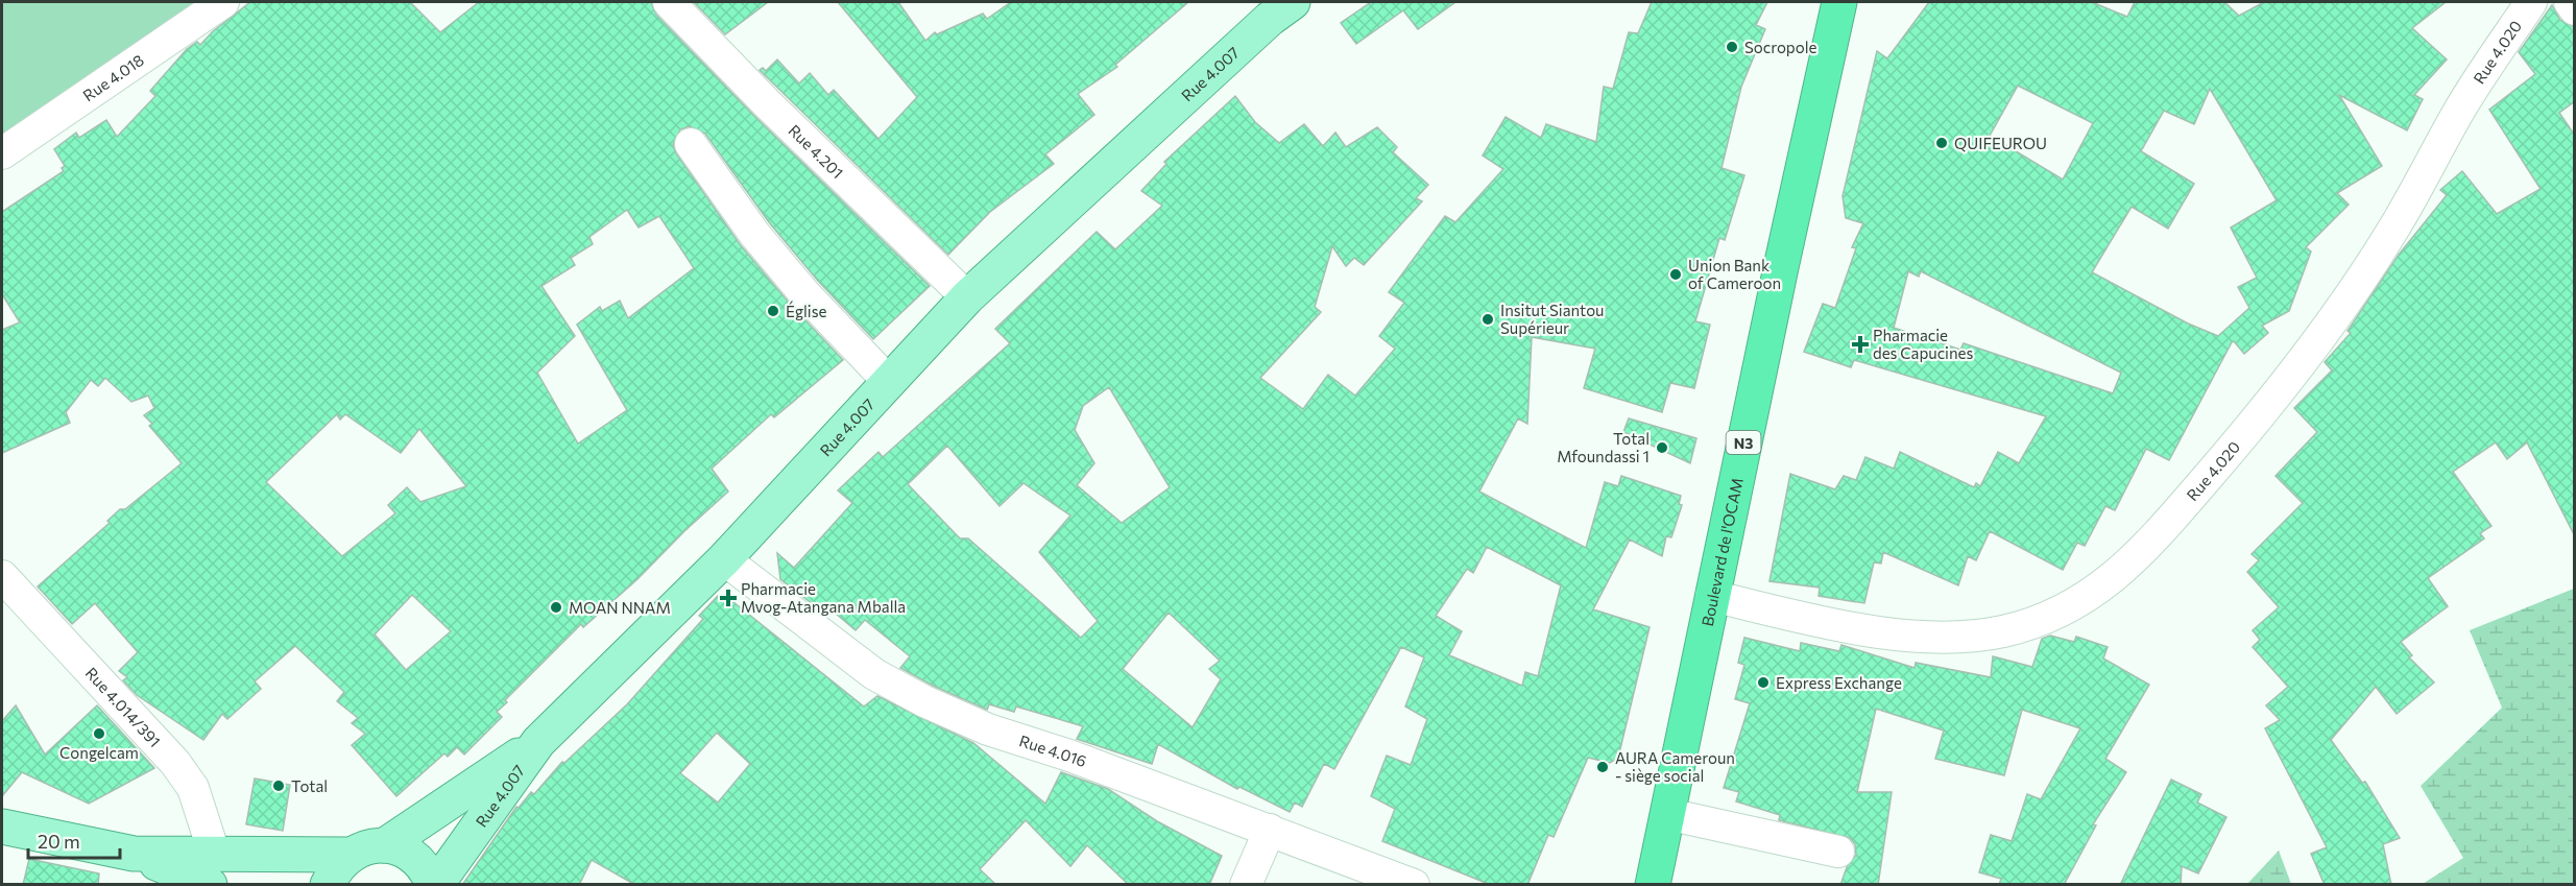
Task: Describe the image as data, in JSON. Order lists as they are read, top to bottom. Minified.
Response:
{"streets":{"highway":["N3","Boulevard de l'OCAM"],"main road":["Rue 4.007"],"street":["Rue 4.020","Rue 4.018","Rue 4.201","Rue 4.014/391","Rue 4.016"]},"crossings":[["Rue 4.020","Boulevard de l'OCAM"],["Rue 4.007","Rue 4.201"],["Rue 4.007","Rue 4.016"]],"places":{"other":["Socropole","QUIFEUROU","Union Bank of Cameroon","Église","Insitut Siantou Supérieur","Total Mfoundassi 1","MOAN NNAM","Express Exchange","Congelcam","AURA Cameroun - siège social","Total"],"health":["Pharmacie des Capucines","Pharmacie Mvog-Atangana Mballa"]},"scale_bar":"20 m"}
